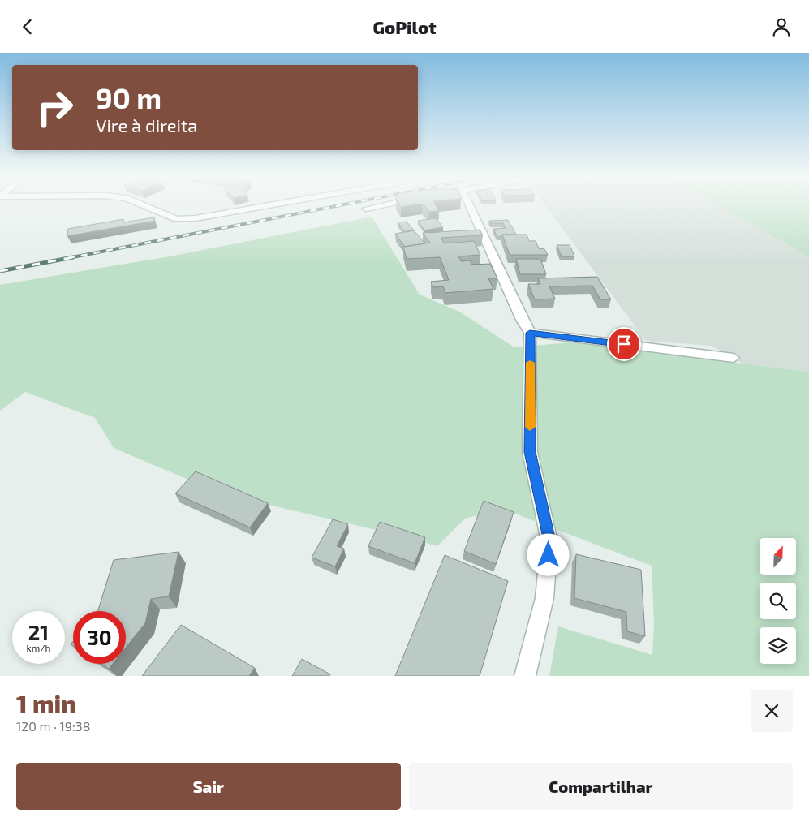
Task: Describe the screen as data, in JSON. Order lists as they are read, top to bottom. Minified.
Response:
{"north":"top right","page":{"header":"GoPilot","turn":["90 m","Vire à direita"],"speed":"21 km/h","limit":"30","heading":["1 min","120 m · 19:38"],"buttons":["Sair","Compartilhar"]}}
